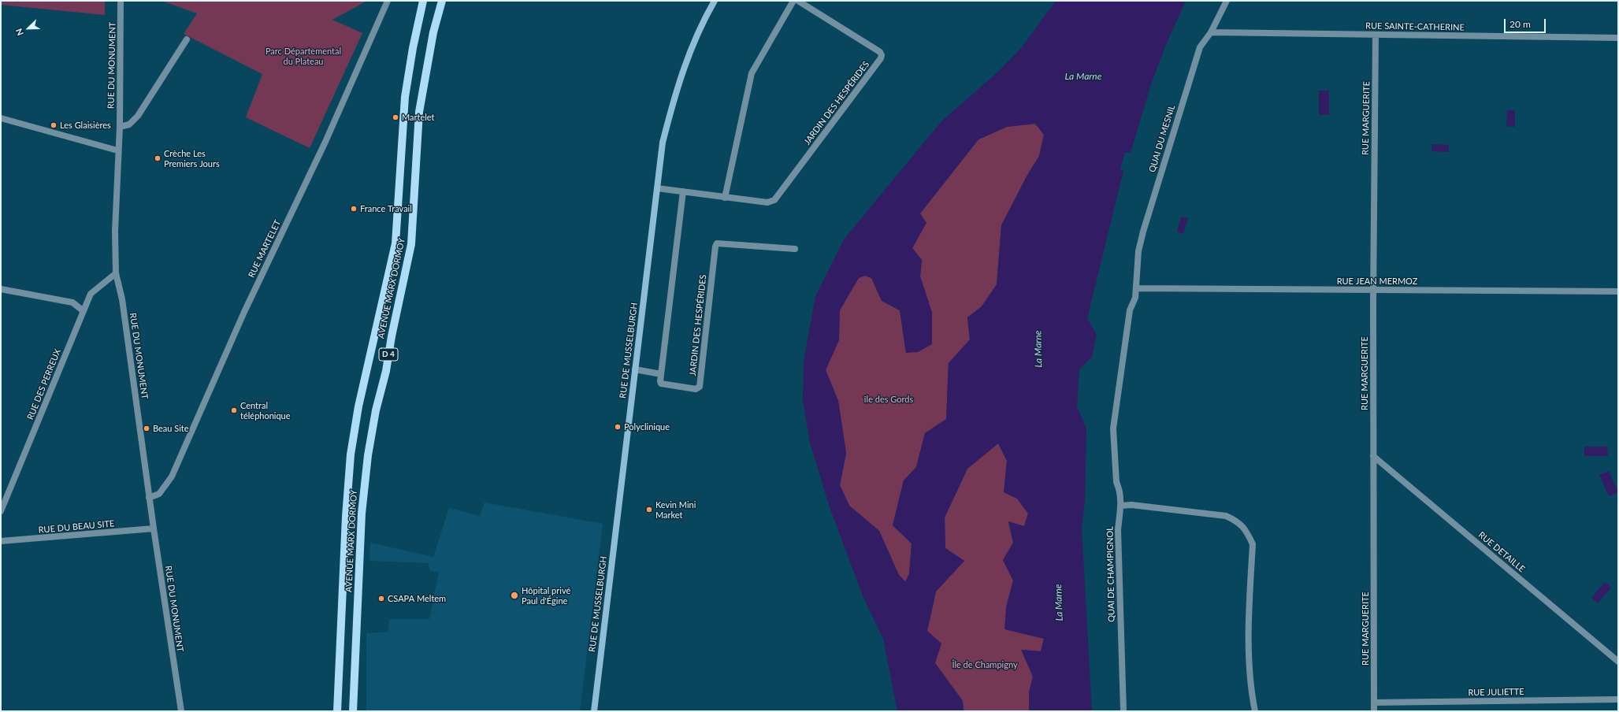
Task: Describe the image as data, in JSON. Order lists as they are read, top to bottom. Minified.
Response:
{"streets":{"main road":["AVENUE MARX DORMOY","D 4"],"street":["RUE SAINTE-CATHERINE","RUE DU MONUMENT","JARDIN DES HESPÉRIDES","RUE MARGUERITE","QUAI DU MESNIL","RUE MARTELET","RUE JEAN MERMOZ","RUE DE MUSSELBURGH","RUE DES PERREUX","RUE DU BEAU SITE","RUE DETAILLE","QUAI DE CHAMPIGNOL","RUE JULIETTE"]},"crossings":[["RUE SAINTE-CATHERINE","RUE MARGUERITE"],["RUE SAINTE-CATHERINE","QUAI DU MESNIL"],["RUE DU MONUMENT","RUE MARTELET"],["RUE DU MONUMENT","RUE DES PERREUX"],["RUE DU MONUMENT","RUE DU BEAU SITE"],["JARDIN DES HESPÉRIDES","RUE DE MUSSELBURGH"],["RUE MARGUERITE","RUE JEAN MERMOZ"],["RUE MARGUERITE","RUE DETAILLE"],["RUE MARGUERITE","RUE JULIETTE"],["QUAI DU MESNIL","RUE JEAN MERMOZ"],["QUAI DU MESNIL","QUAI DE CHAMPIGNOL"],["RUE JEAN MERMOZ","QUAI DE CHAMPIGNOL"]],"water":["La Marne"],"parks":["Parc Départemental du Plateau","île des Gords","Île de Champigny"],"places":["Martelet","Les Glaisières","Crèche Les Premiers Jours","France Travail","Central téléphonique","Polyclinique","Beau Site","Kevin Mini Market","Hôpital privé Paul d'Égine","CSAPA Meltem"],"scale_bar":"20 m","north":"bottom left"}
